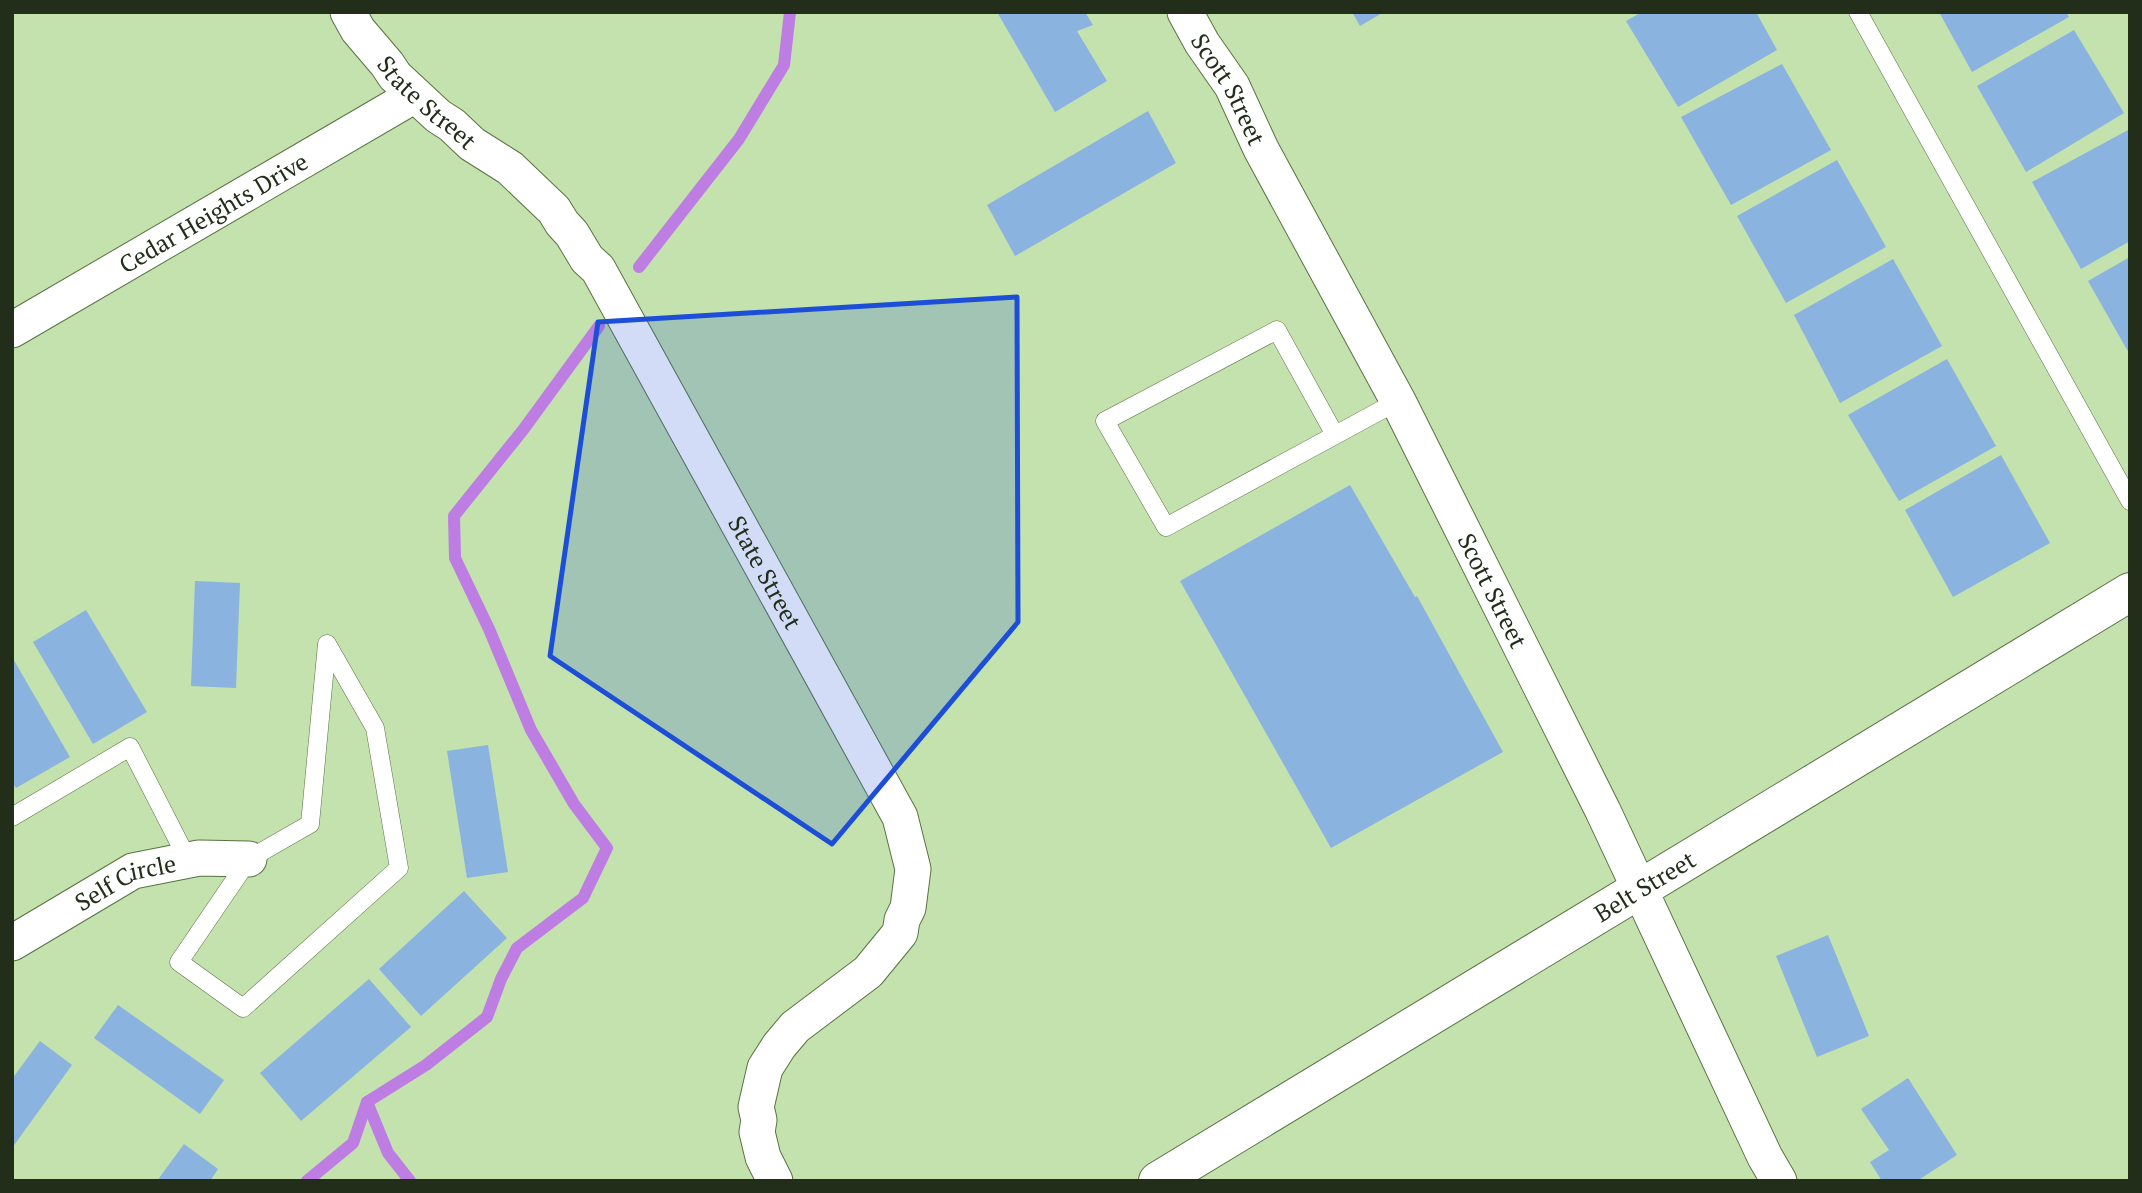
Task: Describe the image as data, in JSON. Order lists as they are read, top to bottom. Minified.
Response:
{"streets":{"street":["Scott Street","State Street","Cedar Heights Drive","Self Circle","Belt Street"]},"crossings":[["Scott Street","Belt Street"],["State Street","Cedar Heights Drive"]]}
